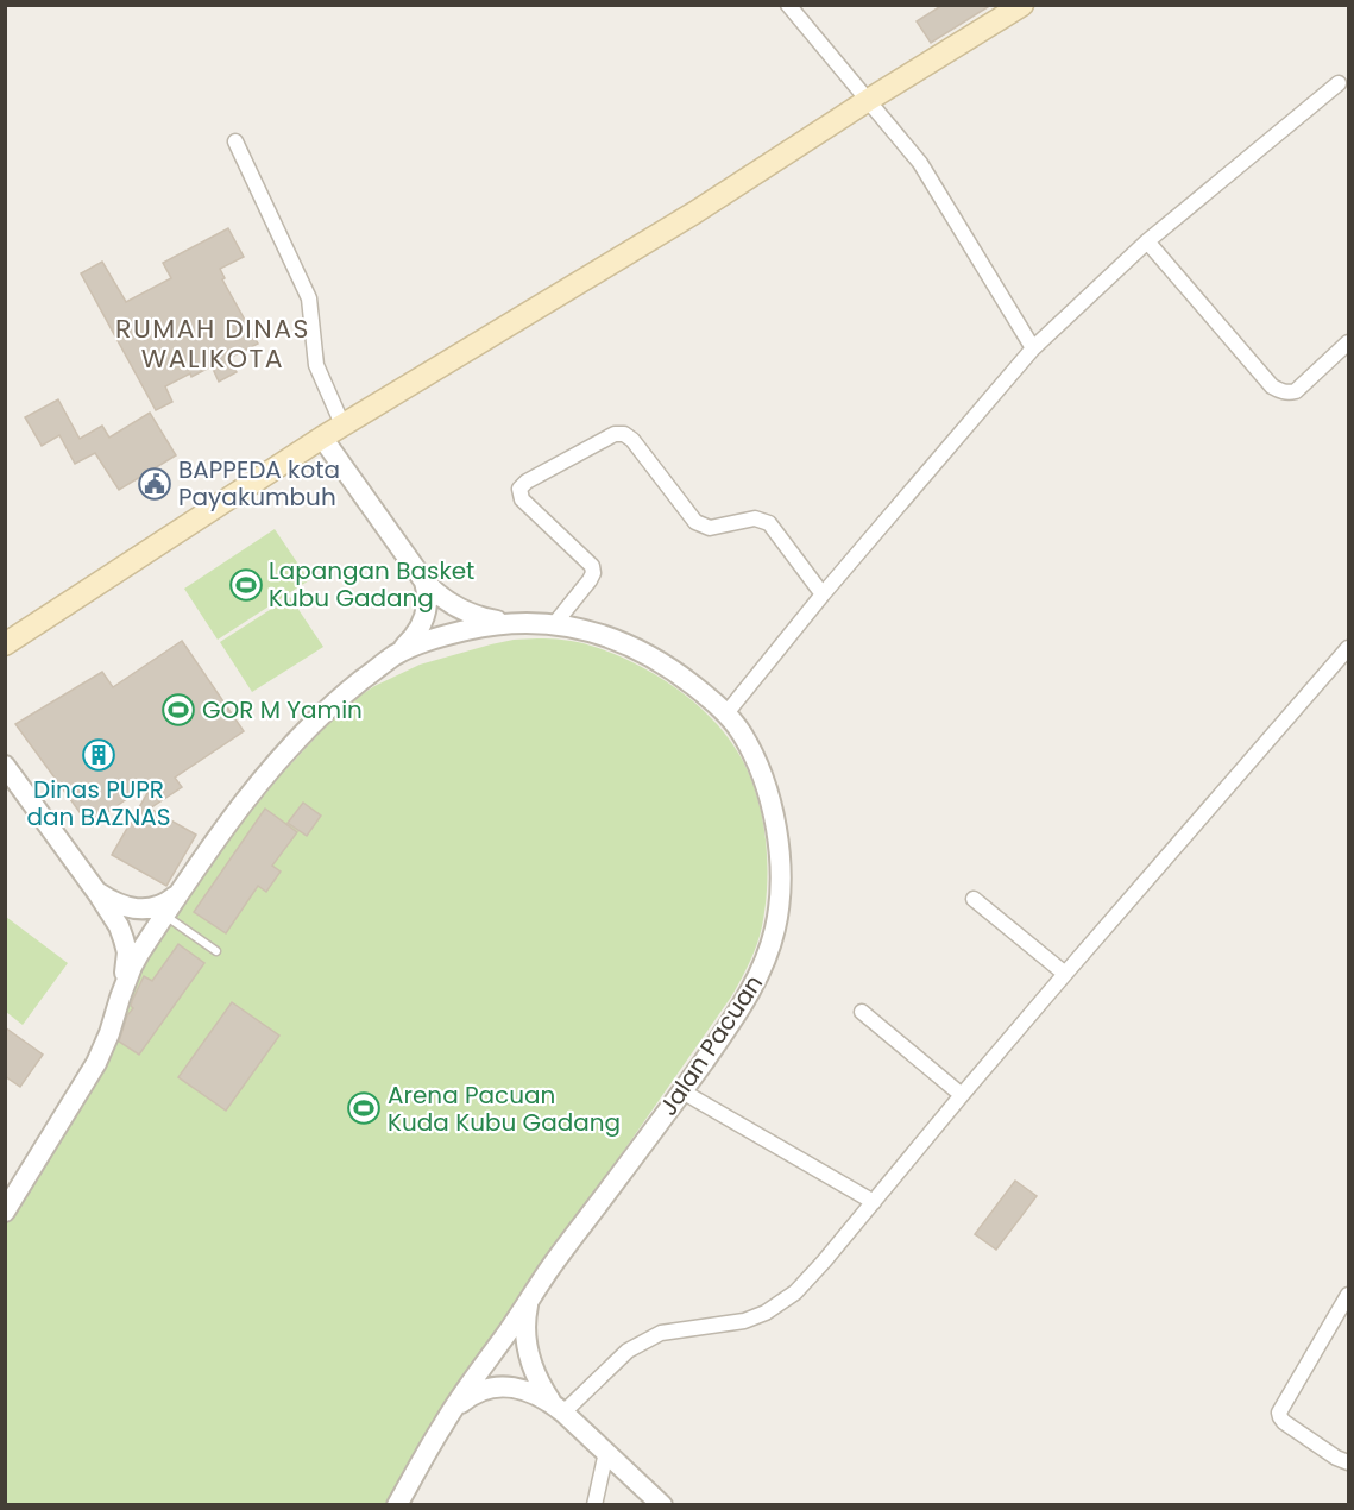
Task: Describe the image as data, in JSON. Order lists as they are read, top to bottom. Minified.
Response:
{"streets":{"street":["Jalan Pacuan"]},"districts":["RUMAH DINAS WALIKOTA"],"places":{"public building":["BAPPEDA kota Payakumbuh"],"sports":["Lapangan Basket Kubu Gadang","GOR M Yamin","Arena Pacuan Kuda Kubu Gadang"],"building":["Dinas PUPR dan BAZNAS"]}}
